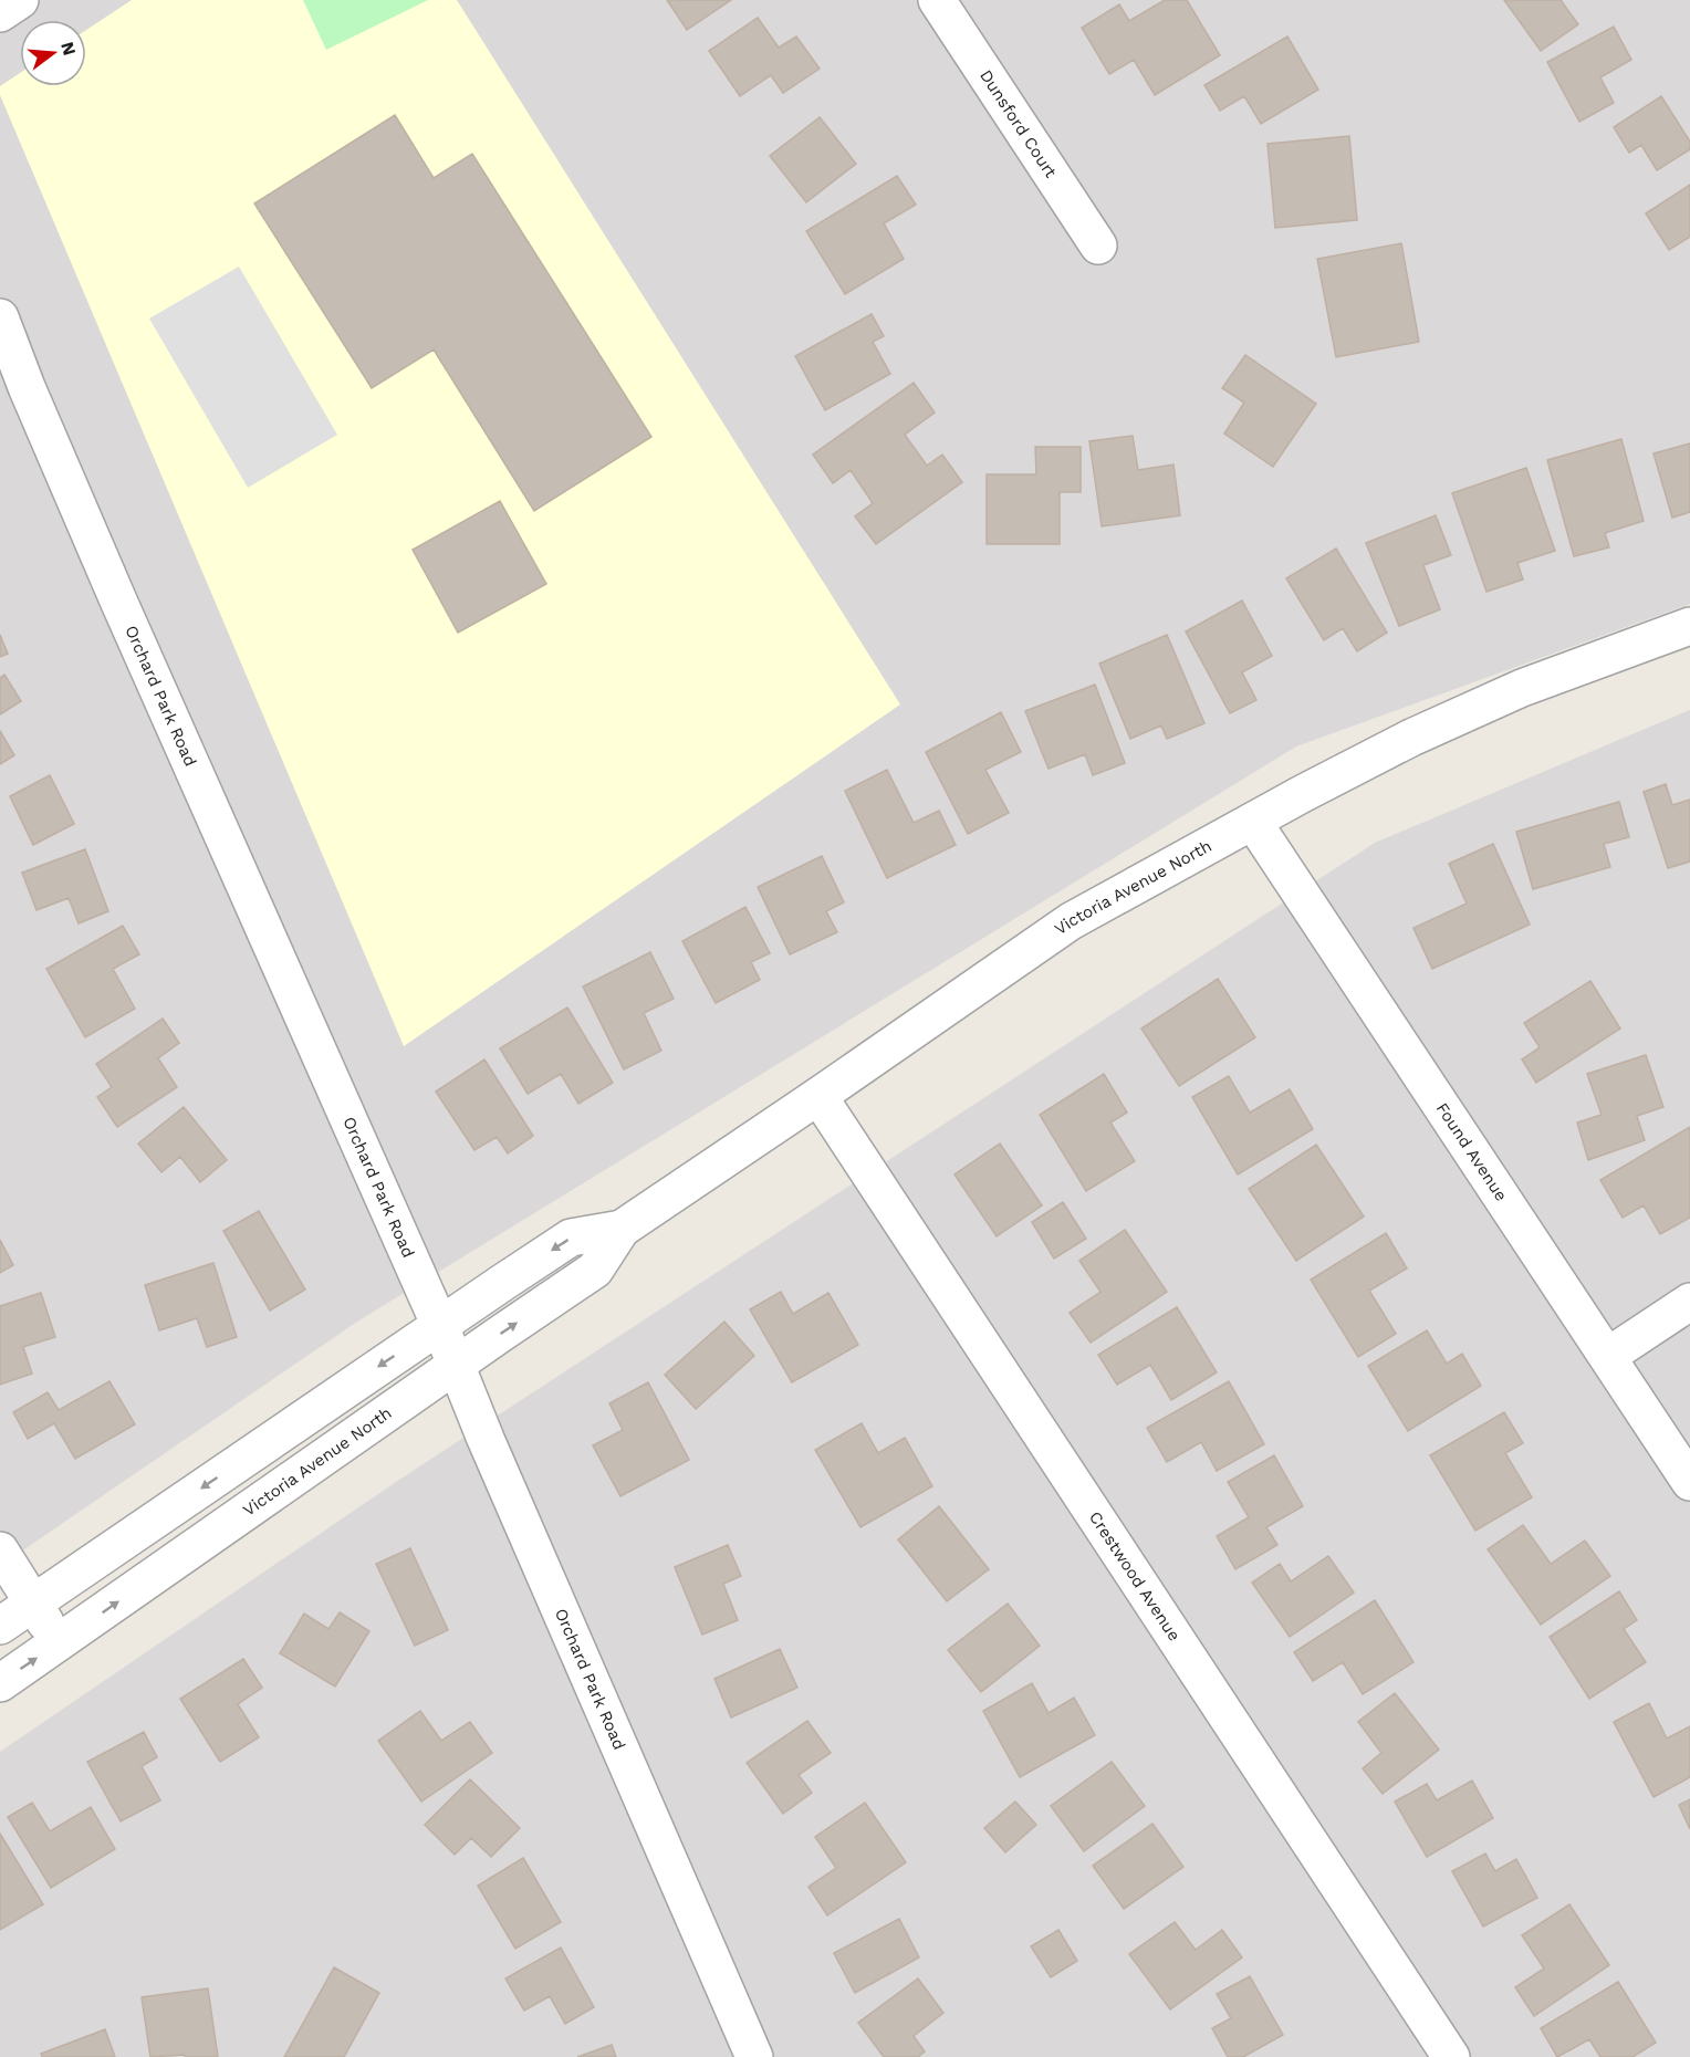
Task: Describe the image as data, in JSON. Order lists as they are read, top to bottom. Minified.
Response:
{"streets":{"street":["Dunsford Court","Orchard Park Road","Victoria Avenue North","Found Avenue","Crestwood Avenue"]},"crossings":[["Orchard Park Road","Victoria Avenue North"],["Victoria Avenue North","Found Avenue"],["Victoria Avenue North","Crestwood Avenue"]],"north":"right"}
